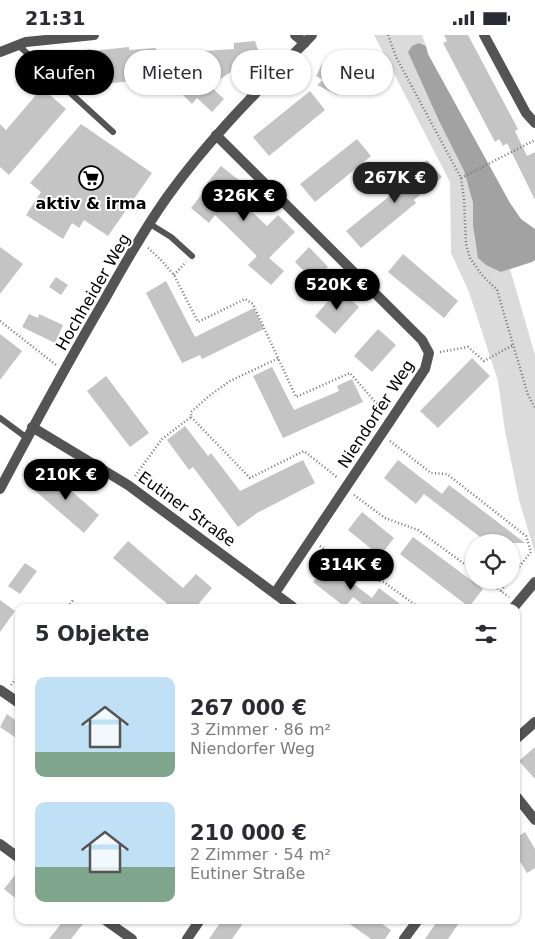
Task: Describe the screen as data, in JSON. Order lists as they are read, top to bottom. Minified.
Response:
{"streets":{"street":["Hochheider Weg","Niendorfer Weg","Eutiner Straße"]},"crossings":[["Hochheider Weg","Niendorfer Weg"],["Hochheider Weg","Eutiner Straße"],["Niendorfer Weg","Eutiner Straße"]],"places":{"supermarket":["aktiv & irma"]},"page":{"status":"21:31","chip":["Kaufen","Mieten","Filter","Neu"],"price":["267K €","326K €","520K €","210K €","314K €"],"heading":"5 Objekte","list":[{"name":"267 000 €","note":"3 Zimmer · 86 m² · Niendorfer Weg"},{"name":"210 000 €","note":"2 Zimmer · 54 m² · Eutiner Straße"}]}}
